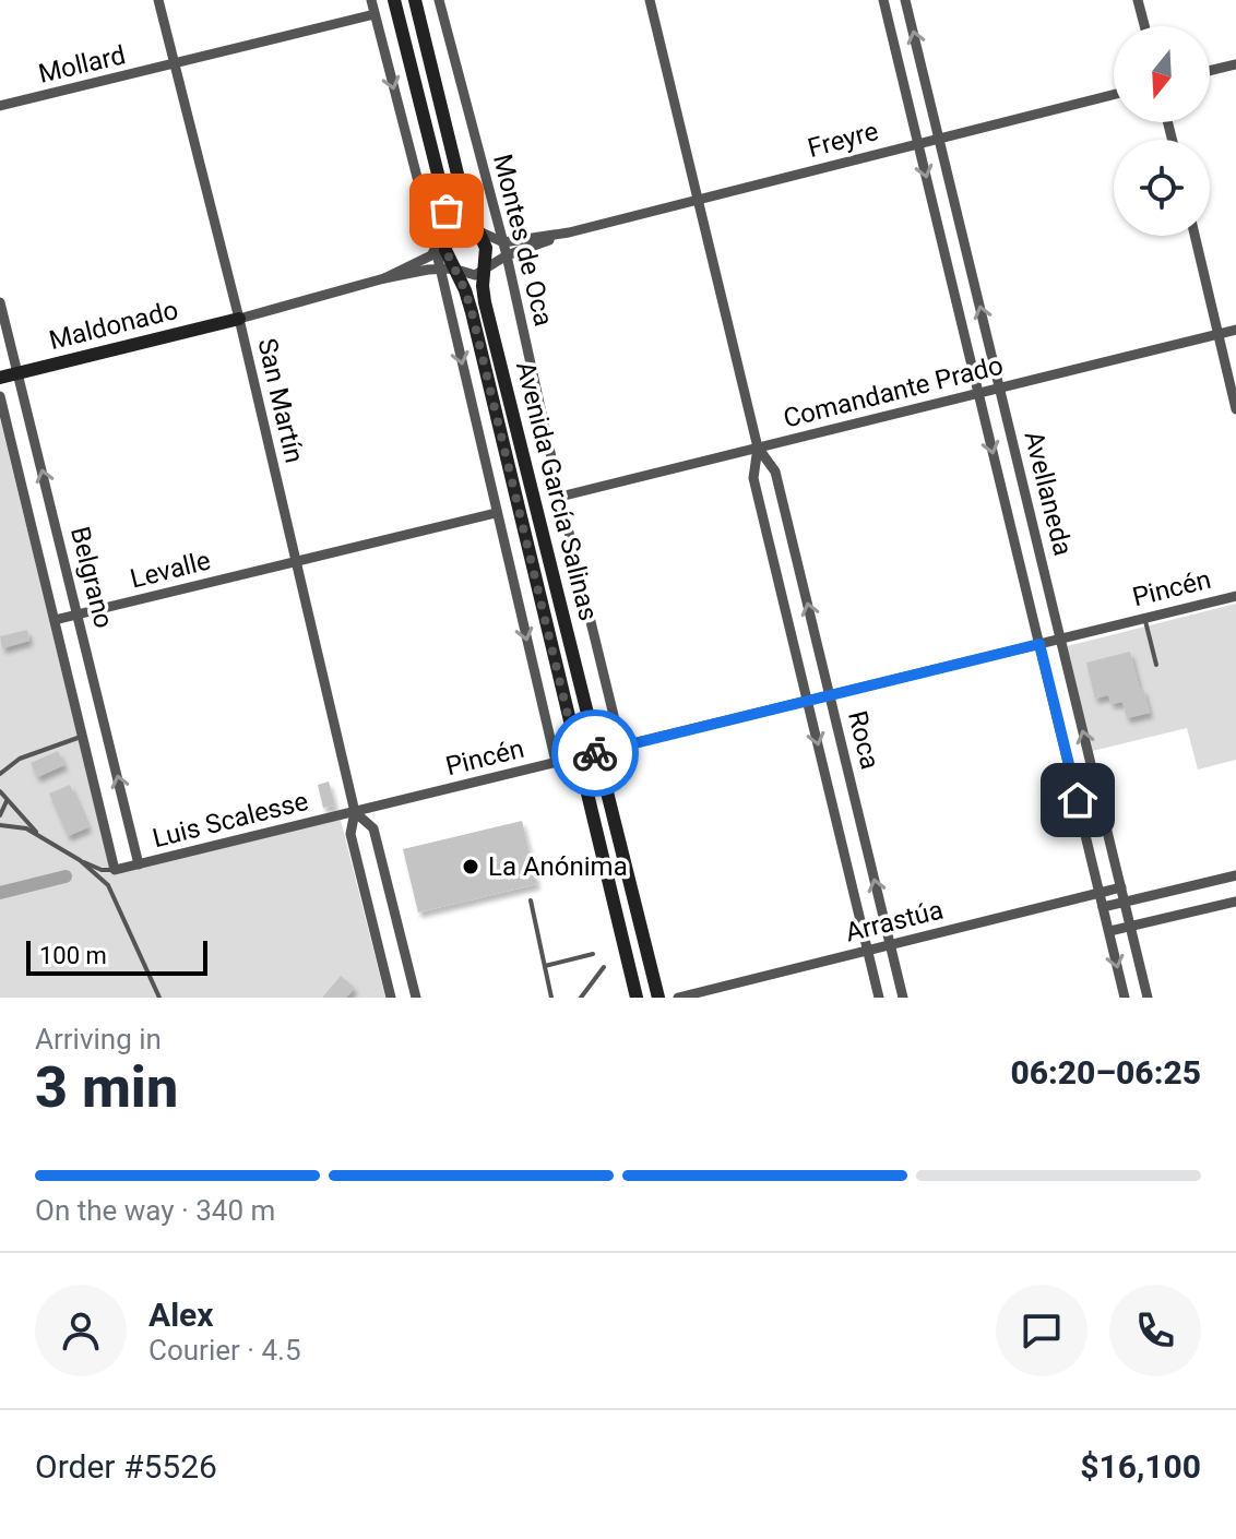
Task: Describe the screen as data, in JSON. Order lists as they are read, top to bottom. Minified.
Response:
{"streets":{"main road":["Maldonado","Avenida García Salinas"],"street":["Mollard","Freyre","Montes de Oca","Comandante Prado","San Martín","Avellaneda","Levalle","Belgrano","Pincén","Roca","Luis Scalesse","Arrastúa"]},"crossings":[["Mollard","San Martín"],["Freyre","Montes de Oca"],["Freyre","Avenida García Salinas"],["Freyre","Avellaneda"],["Freyre","Roca"],["Montes de Oca","Comandante Prado"],["Montes de Oca","Pincén"],["Maldonado","San Martín"],["Maldonado","Belgrano"],["Comandante Prado","Avellaneda"],["Comandante Prado","Roca"],["San Martín","Levalle"],["San Martín","Pincén"],["San Martín","Luis Scalesse"],["Avenida García Salinas","Pincén"],["Avellaneda","Pincén"],["Avellaneda","Arrastúa"],["Levalle","Belgrano"],["Belgrano","Luis Scalesse"],["Pincén","Roca"],["Pincén","Luis Scalesse"],["Roca","Arrastúa"]],"places":["La Anónima"],"scale_bar":"100 m","north":"bottom","page":{"scale":"100 m","heading":["3 min","Arriving in","06:20–06:25"],"panel":["Alex","Courier · 4.5","Order #5526","$16,100"],"bar":"On the way · 340 m"}}
